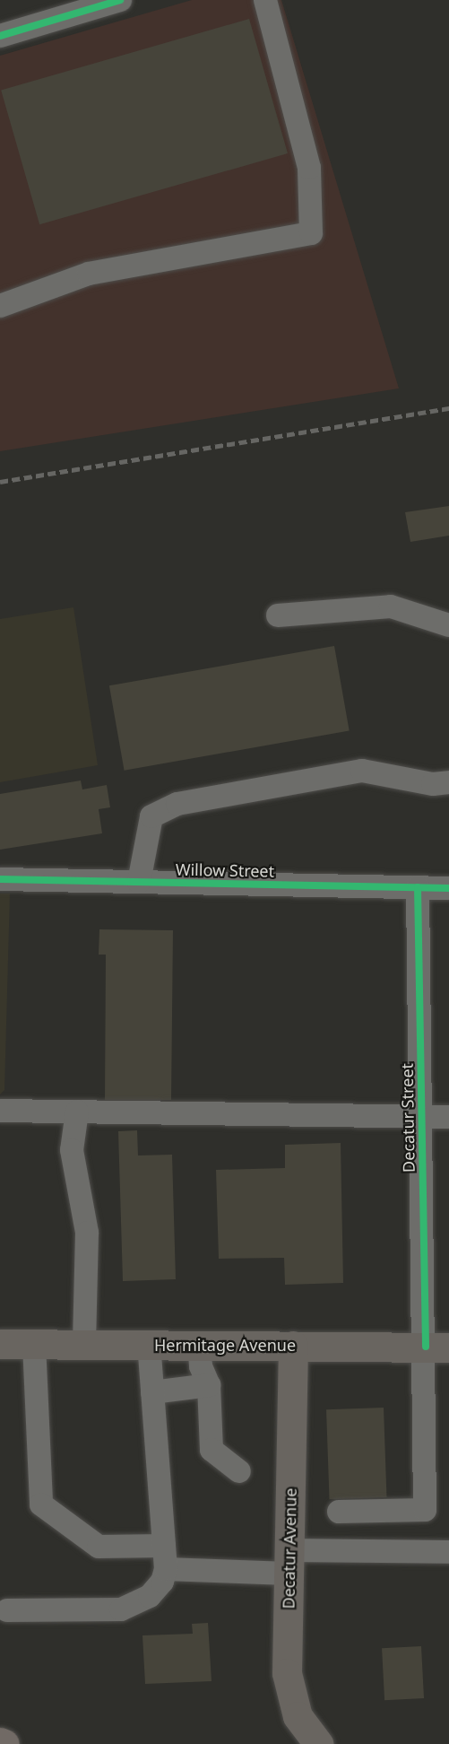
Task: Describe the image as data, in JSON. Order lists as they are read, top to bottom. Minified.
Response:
{"streets":{"main road":["Hermitage Avenue","Decatur Avenue"],"street":["Willow Street","Decatur Street"]},"crossings":[["Willow Street","Decatur Street"],["Decatur Street","Hermitage Avenue"],["Hermitage Avenue","Decatur Avenue"]]}
